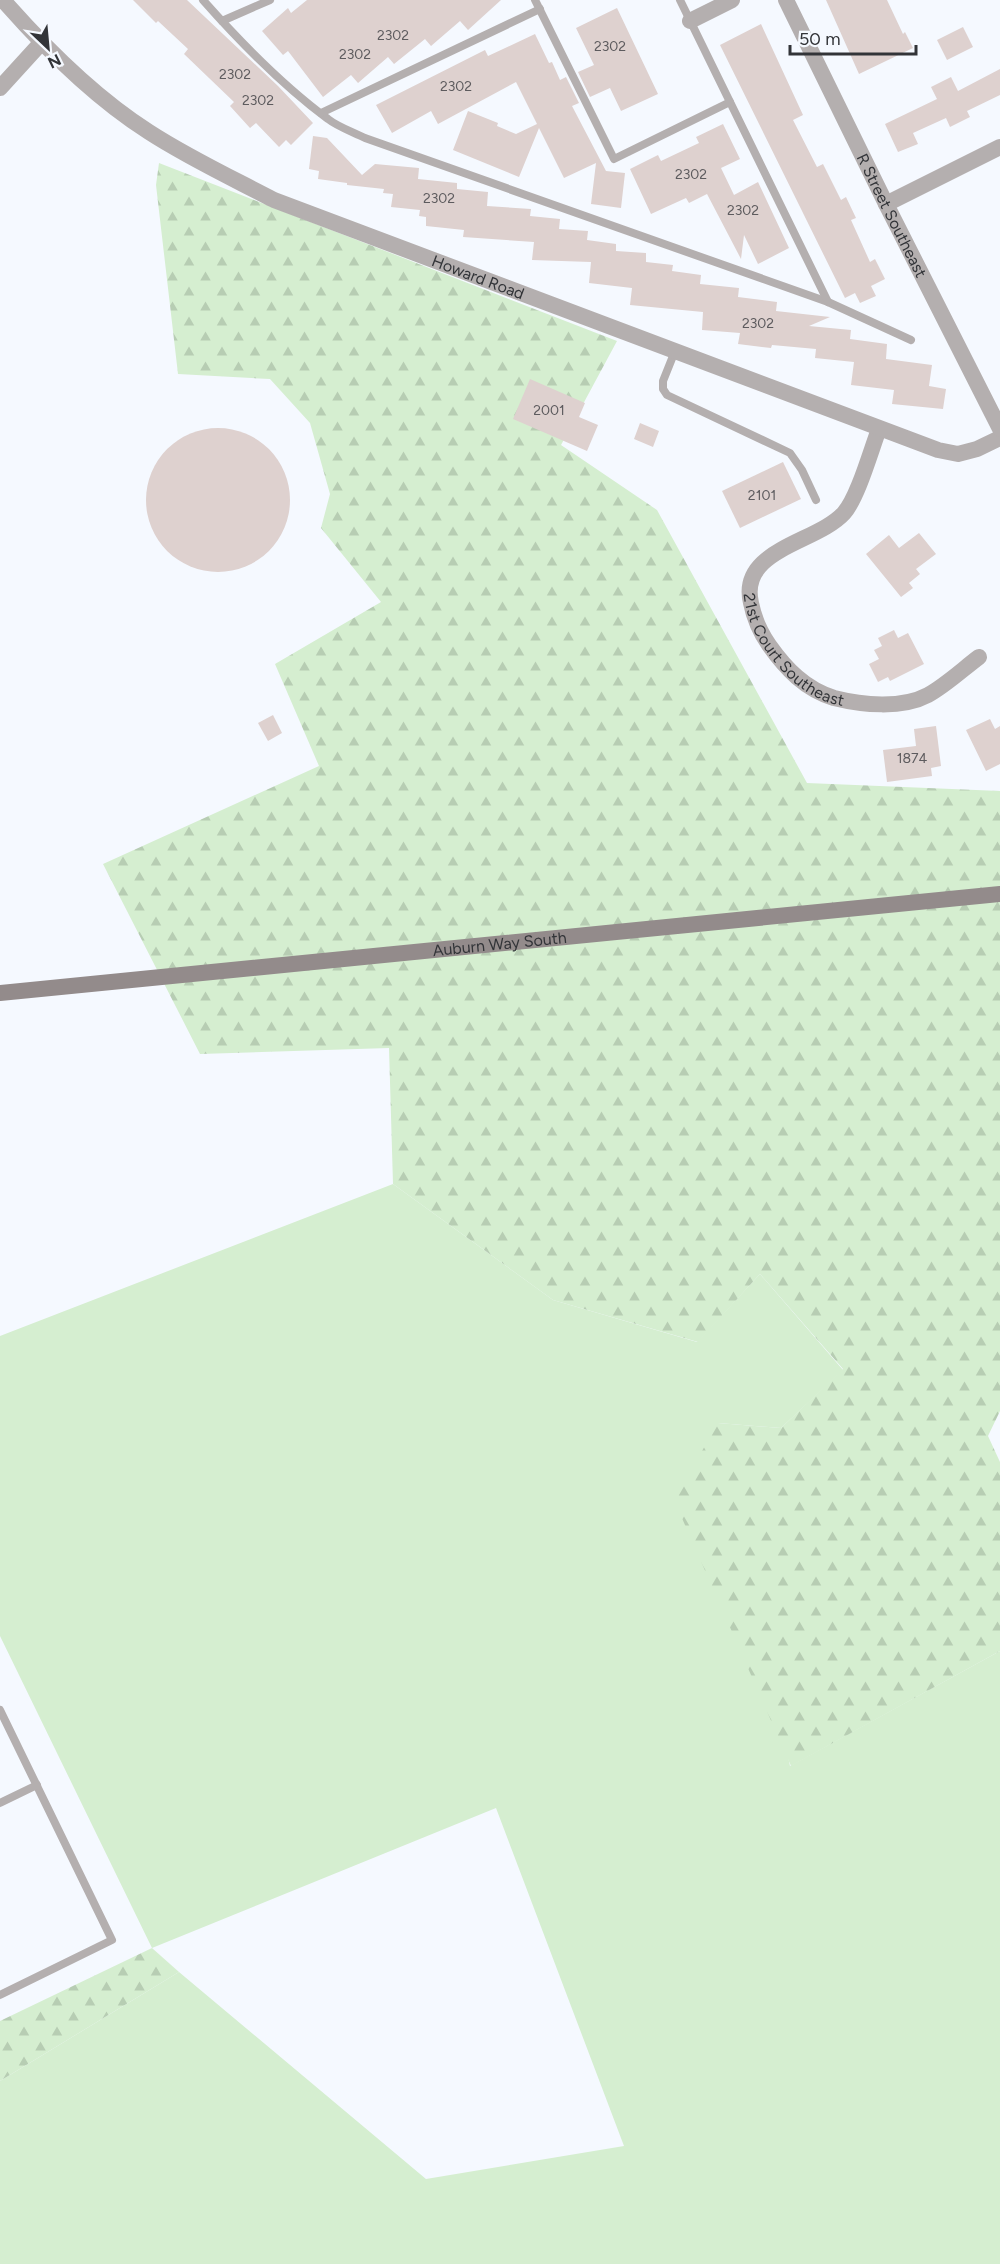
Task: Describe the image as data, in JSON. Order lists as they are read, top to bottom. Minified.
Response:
{"streets":{"main road":["Auburn Way South"],"street":["R Street Southeast","Howard Road","21st Court Southeast"]},"crossings":[["Howard Road","21st Court Southeast"]],"house_numbers":["2302","2302","2302","2302","2302","2302","2302","2302","2302","2302","2001","2101","1874"],"scale_bar":"50 m","north":"bottom right"}
